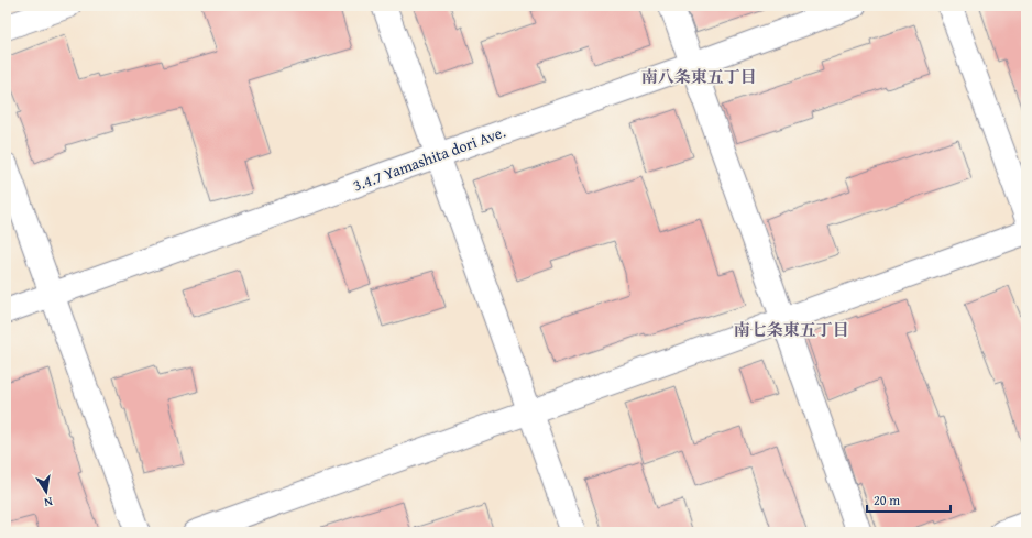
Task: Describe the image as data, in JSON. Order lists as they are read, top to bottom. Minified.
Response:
{"streets":{"main road":["3.4.7 Yamashita dori Ave."]},"districts":["南八条東五丁目","南七条東五丁目"],"scale_bar":"20 m","north":"bottom"}
